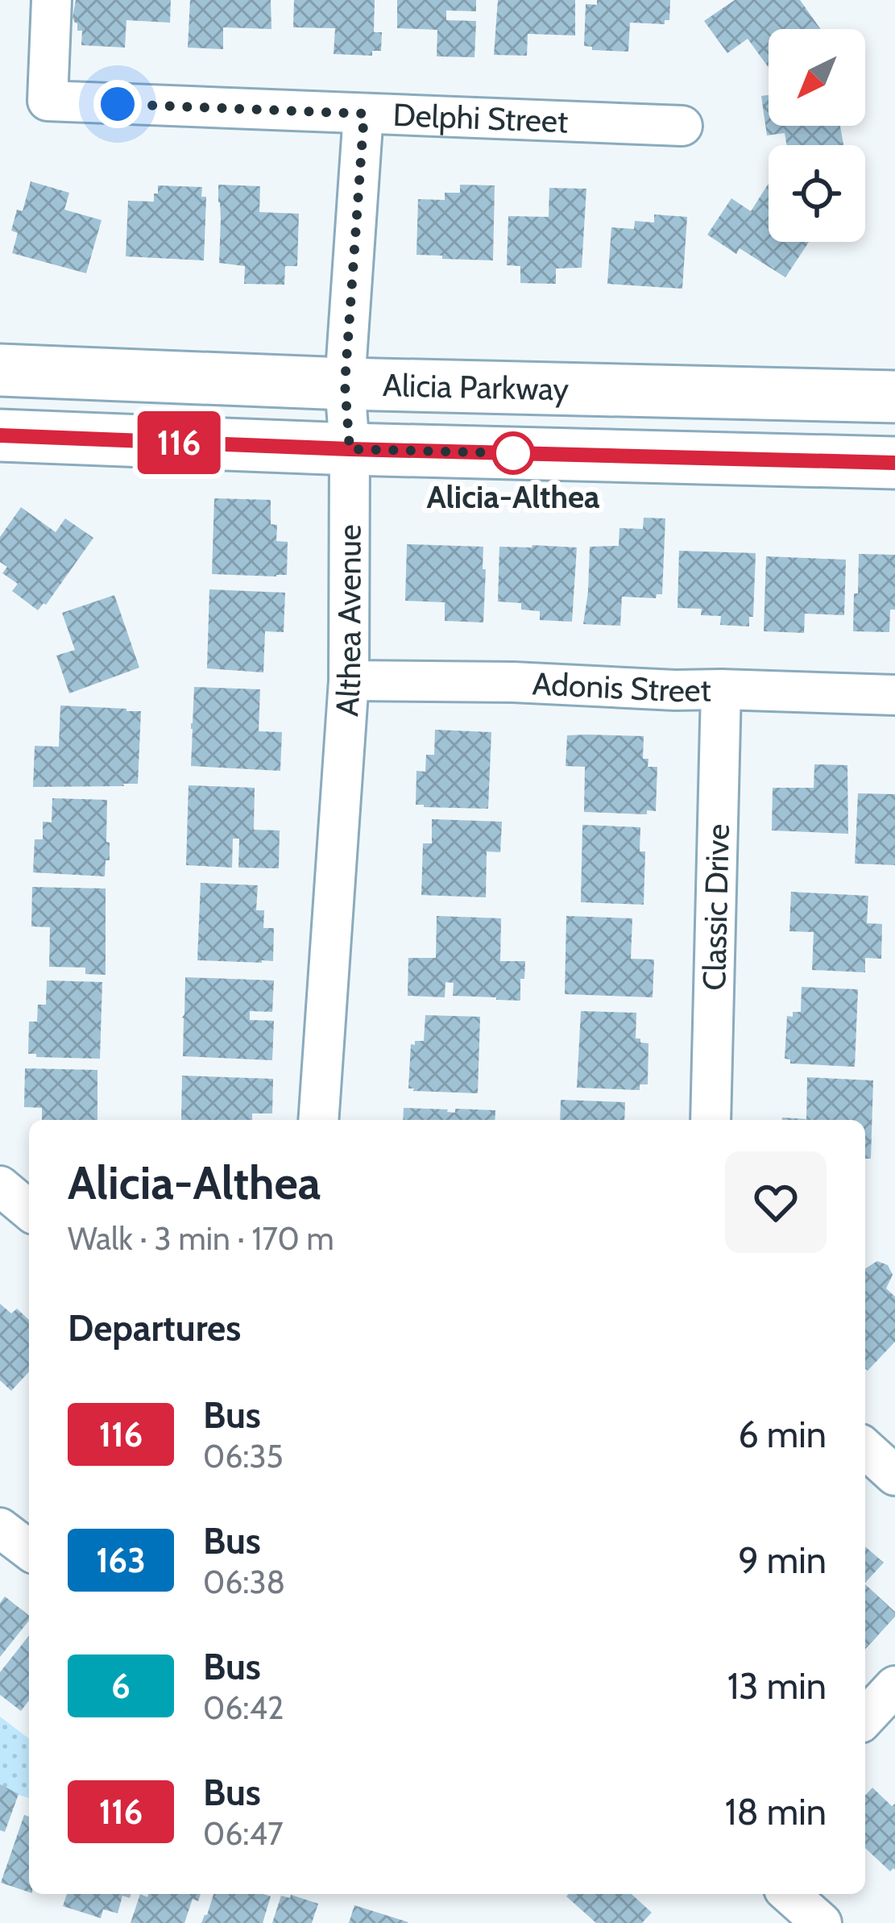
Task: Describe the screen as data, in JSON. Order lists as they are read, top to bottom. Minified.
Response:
{"streets":{"main road":["Alicia Parkway"],"street":["Delphi Street","Althea Avenue","Adonis Street","Classic Drive"]},"crossings":[["Delphi Street","Althea Avenue"],["Alicia Parkway","Althea Avenue"],["Althea Avenue","Adonis Street"],["Adonis Street","Classic Drive"]],"places":["Alicia-Althea"],"lines":["bus line 116"],"north":"bottom left","page":{"on_map":"116","heading":[["Alicia-Althea","Walk · 3 min · 170 m"],"Departures"],"list":[{"mark":"116","name":"Bus","note":"06:35","value":"6 min"},{"mark":"163","name":"Bus","note":"06:38","value":"9 min"},{"mark":"6","name":"Bus","note":"06:42","value":"13 min"},{"mark":"116","name":"Bus","note":"06:47","value":"18 min"}]}}
